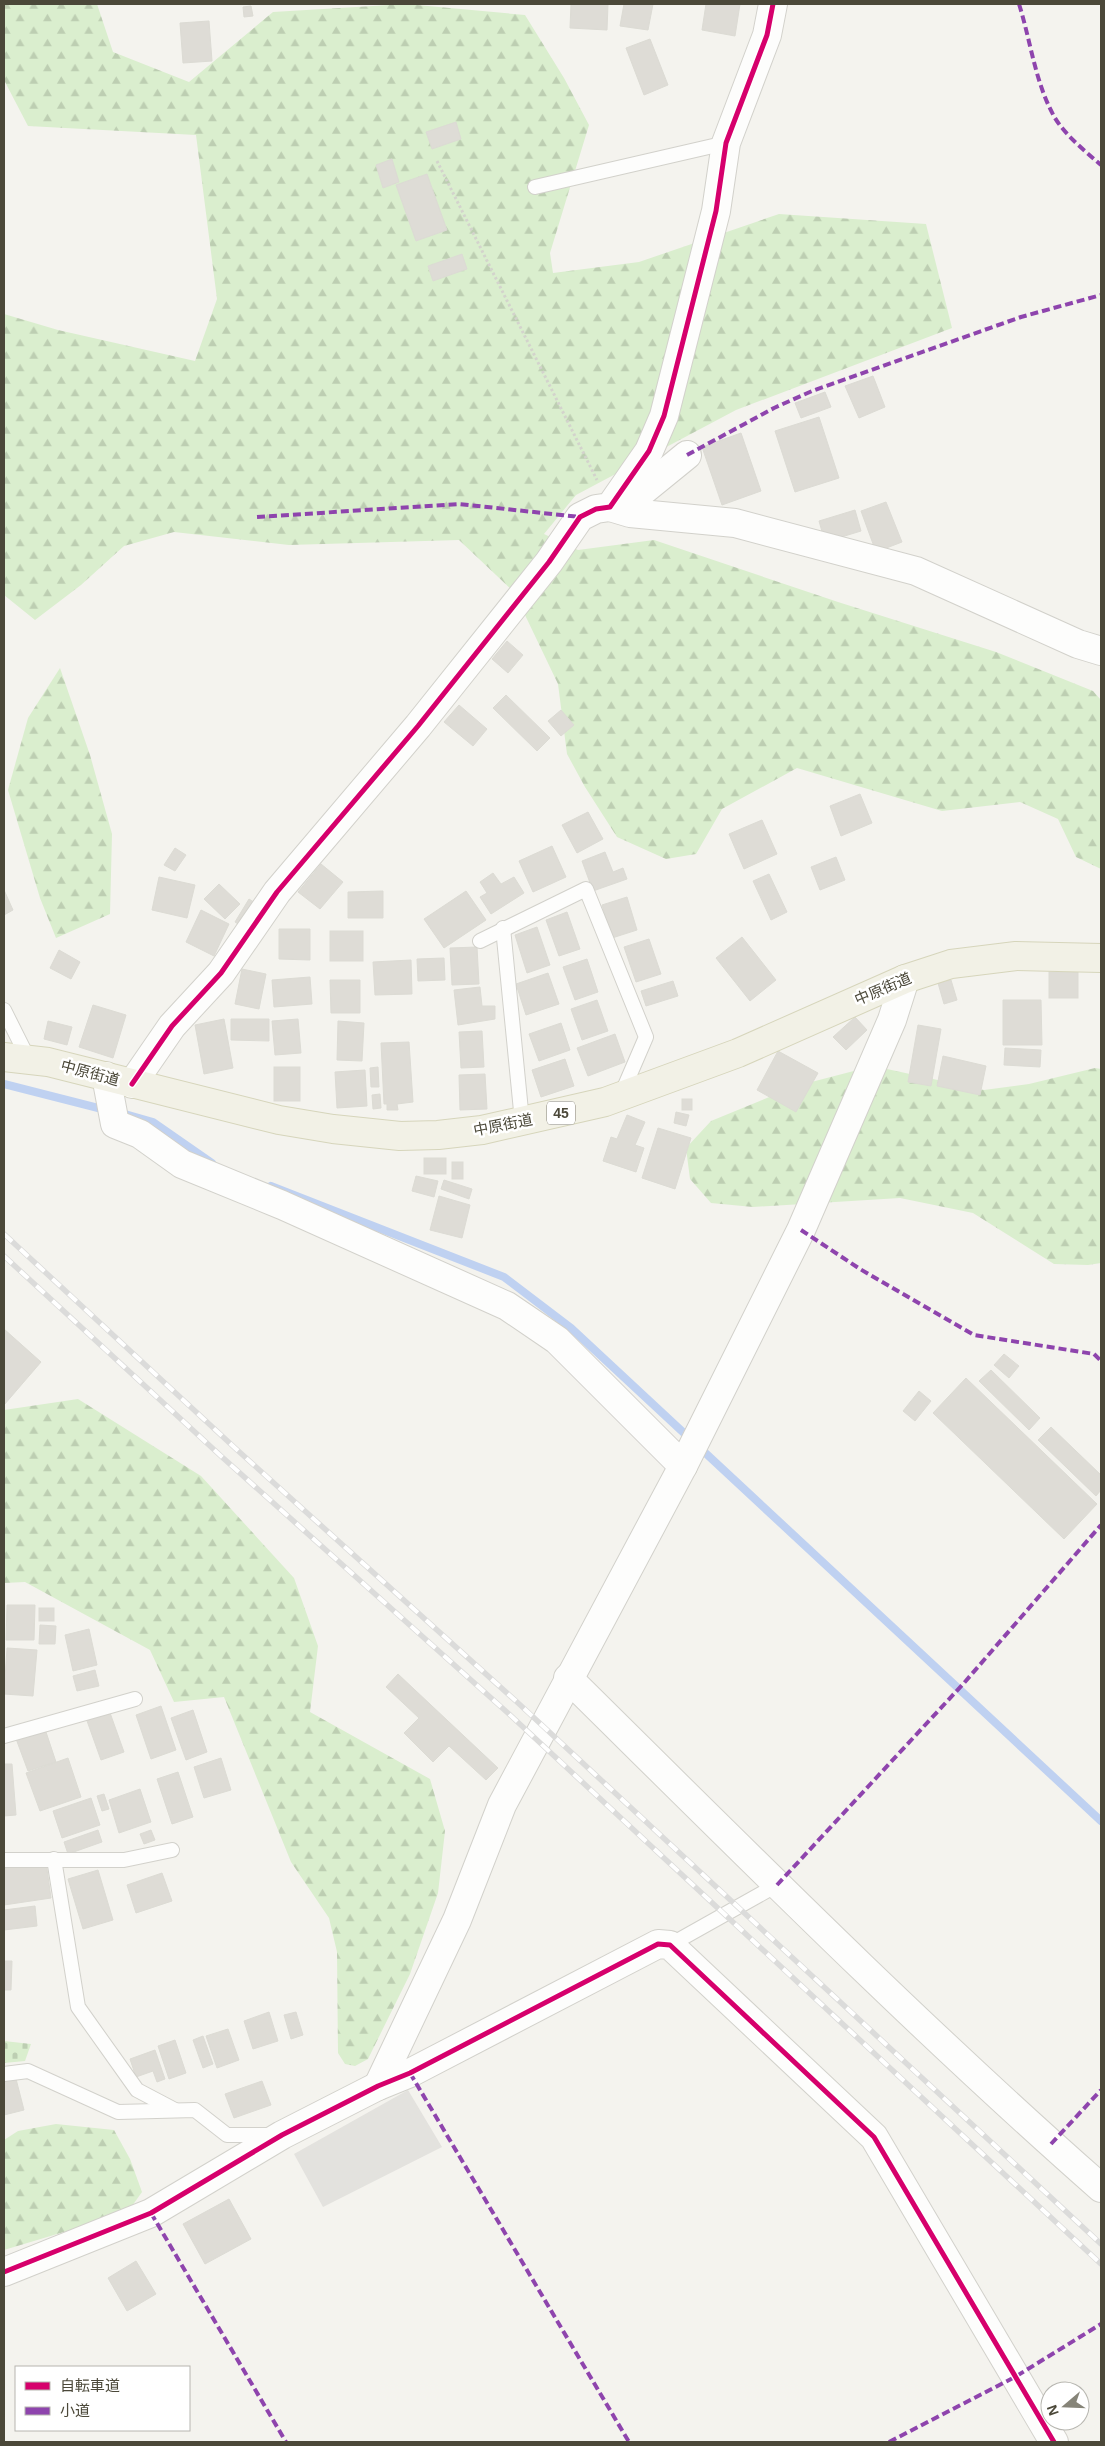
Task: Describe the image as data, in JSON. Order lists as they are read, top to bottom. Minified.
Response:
{"streets":{"main road":["中原街道","45"]},"legend":["自転車道","小道"],"north":"left"}
